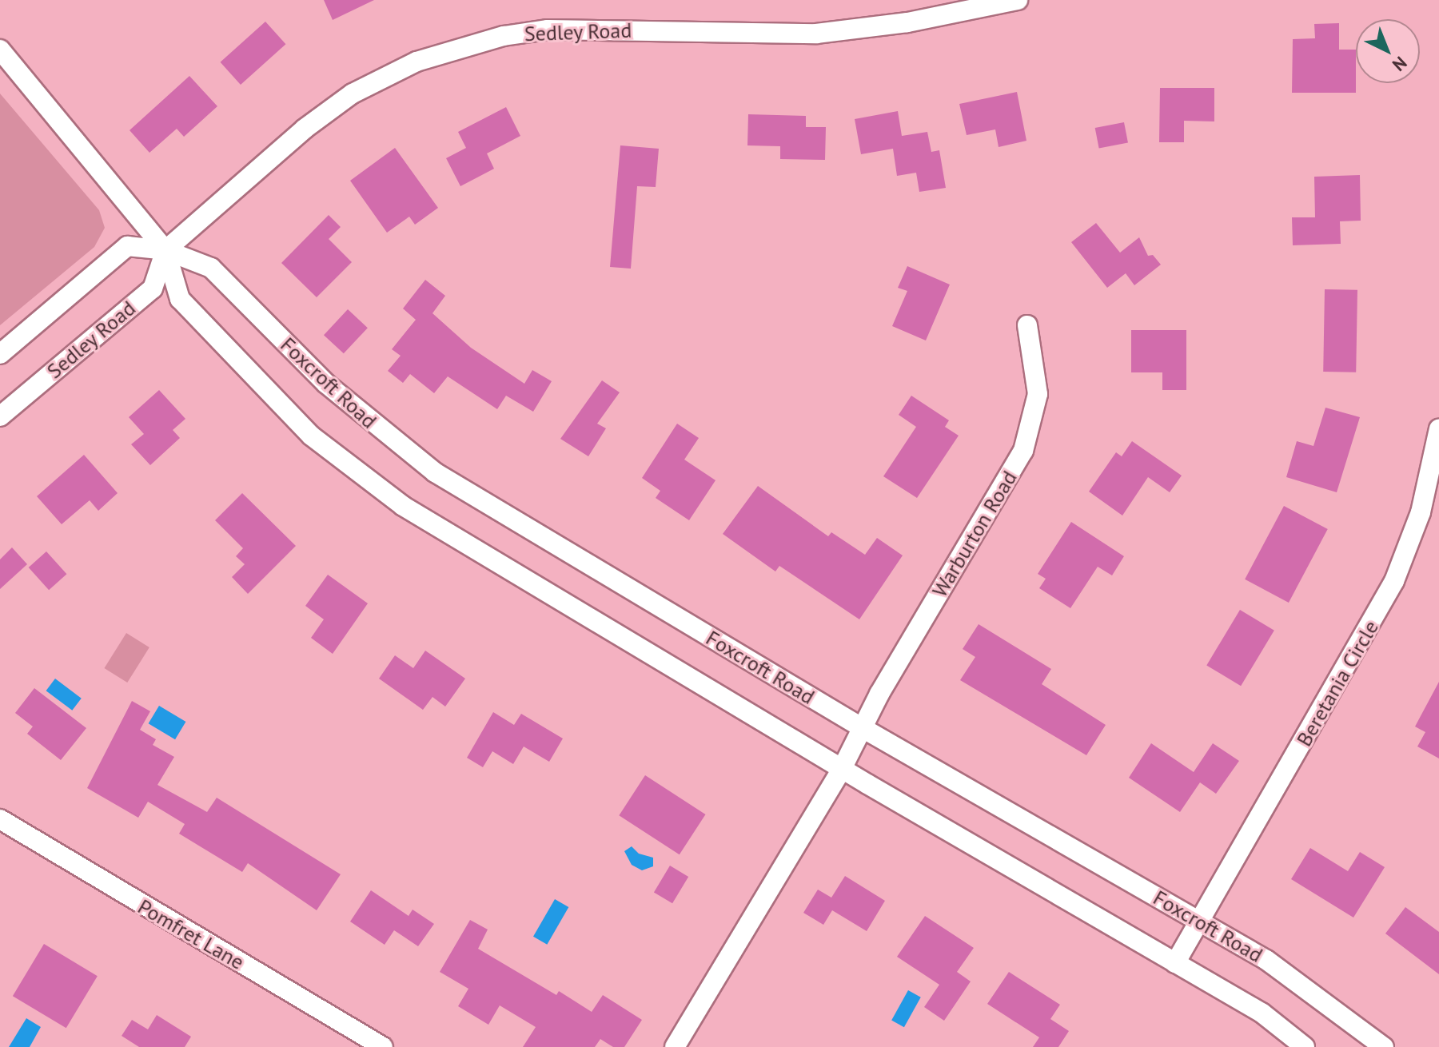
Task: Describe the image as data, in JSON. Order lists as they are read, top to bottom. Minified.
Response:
{"streets":{"street":["Sedley Road","Foxcroft Road","Warburton Road","Beretania Circle","Pomfret Lane"]},"crossings":[["Sedley Road","Foxcroft Road"],["Foxcroft Road","Warburton Road"],["Foxcroft Road","Beretania Circle"]],"north":"bottom right"}
